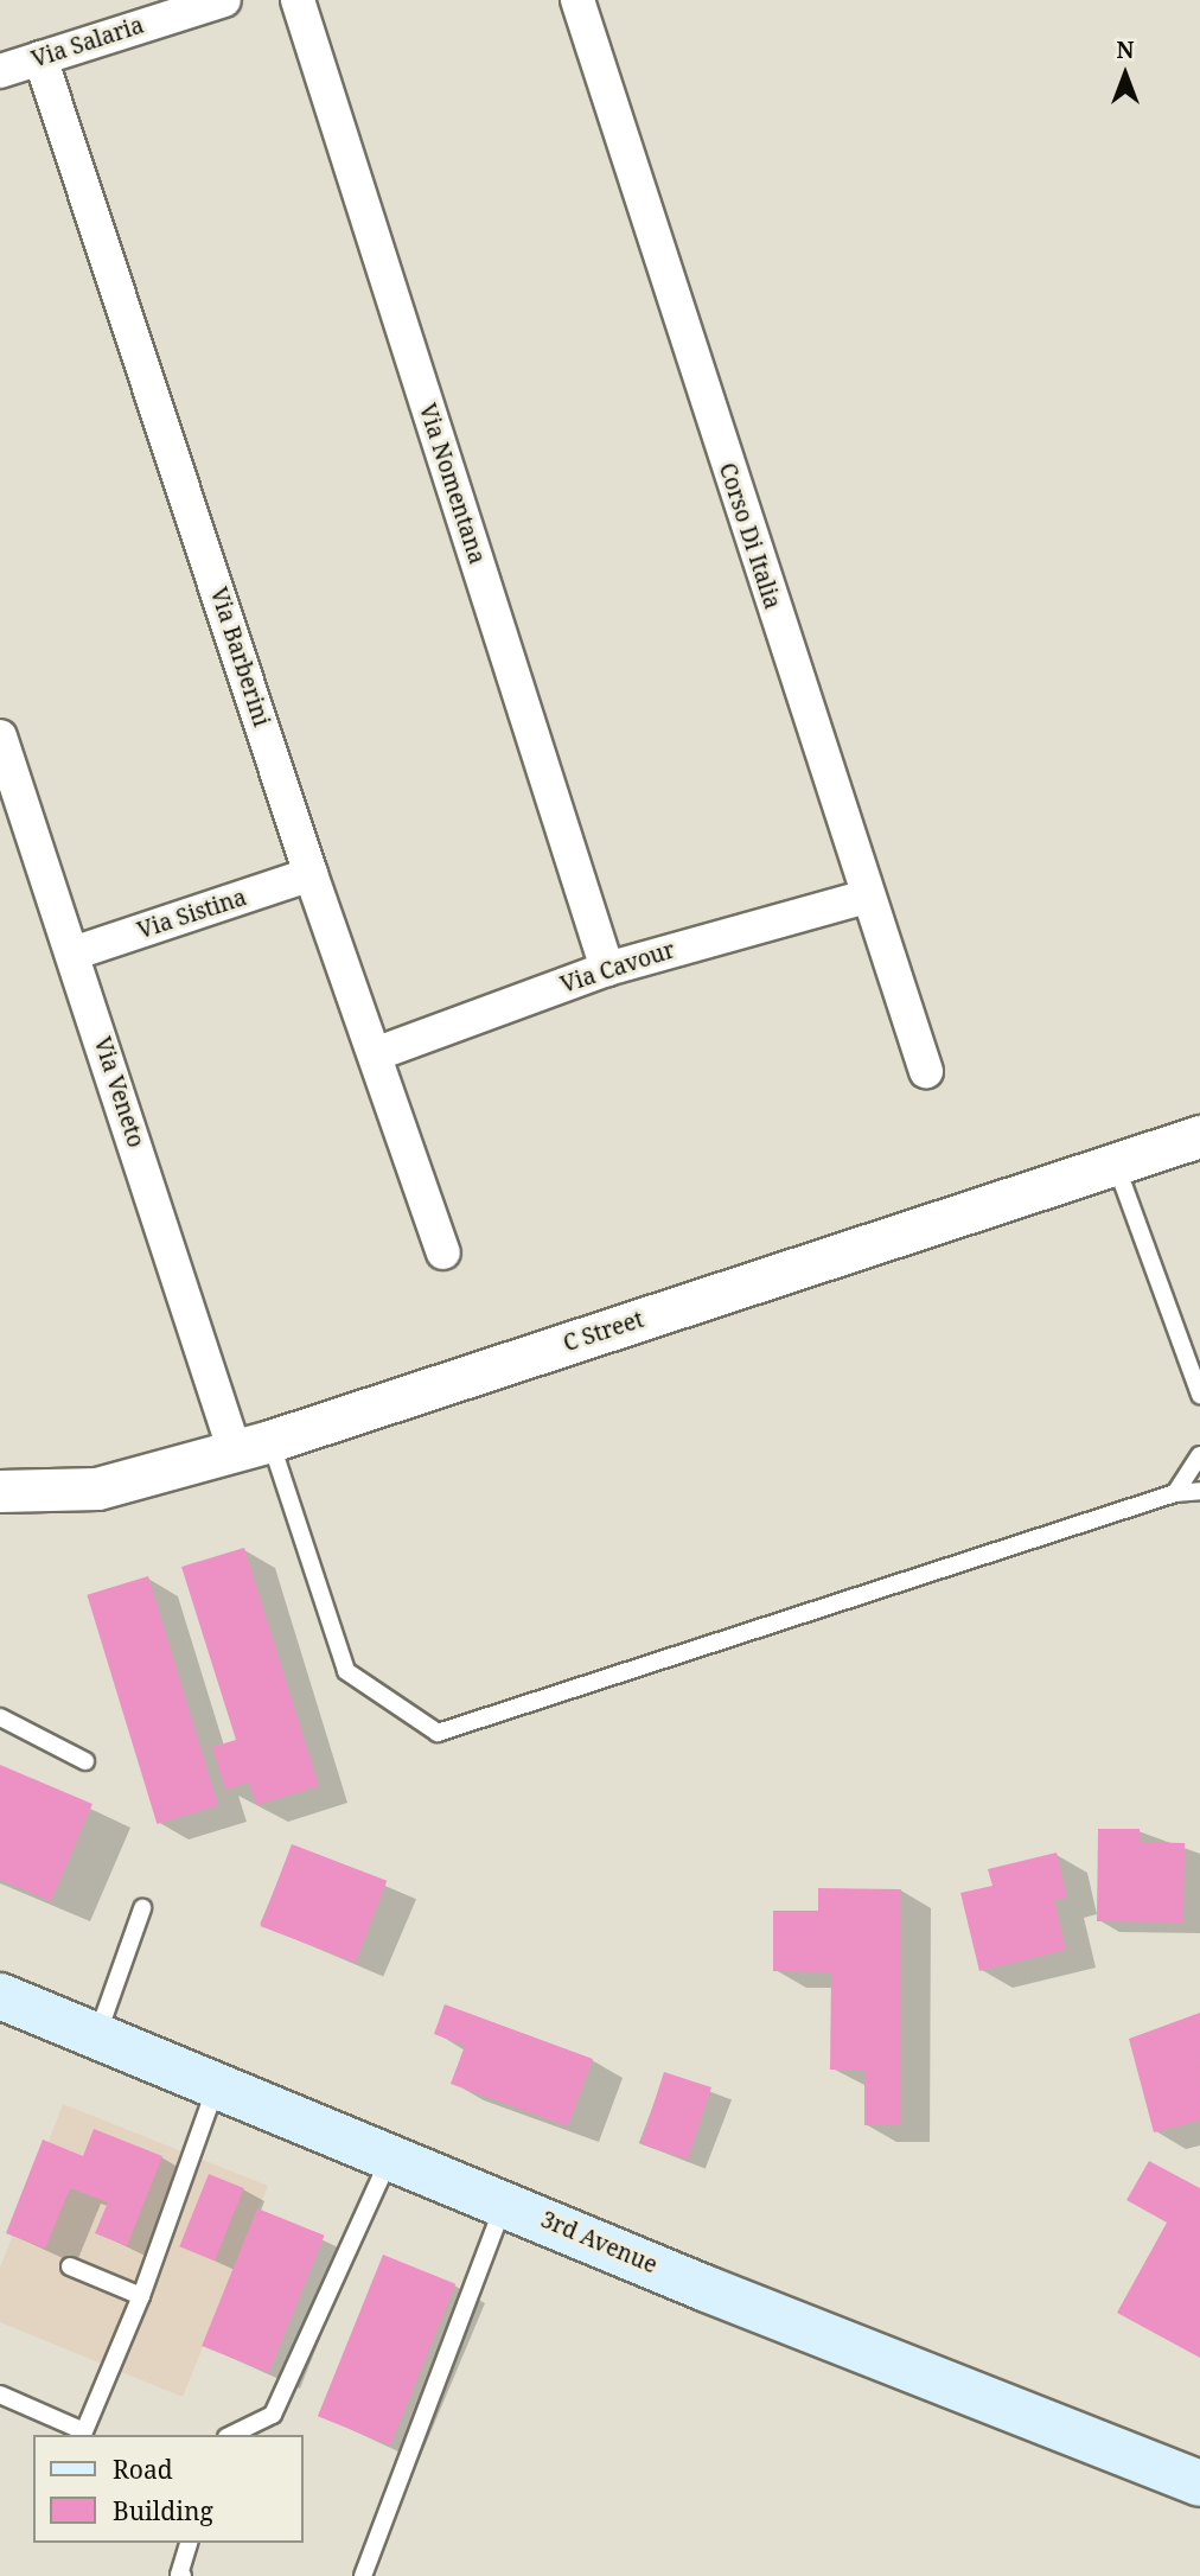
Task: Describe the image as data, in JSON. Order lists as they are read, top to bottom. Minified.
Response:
{"streets":{"main road":["3rd Avenue"],"street":["Via Salaria","Via Nomentana","Corso Di Italia","Via Barberini","Via Sistina","Via Cavour","Via Veneto","C Street"]},"crossings":[["Via Salaria","Via Barberini"],["Via Nomentana","Via Cavour"],["Corso Di Italia","Via Cavour"],["Via Barberini","Via Sistina"],["Via Barberini","Via Cavour"],["Via Sistina","Via Veneto"],["Via Veneto","C Street"]],"legend":["Road","Building"],"north":"top"}
